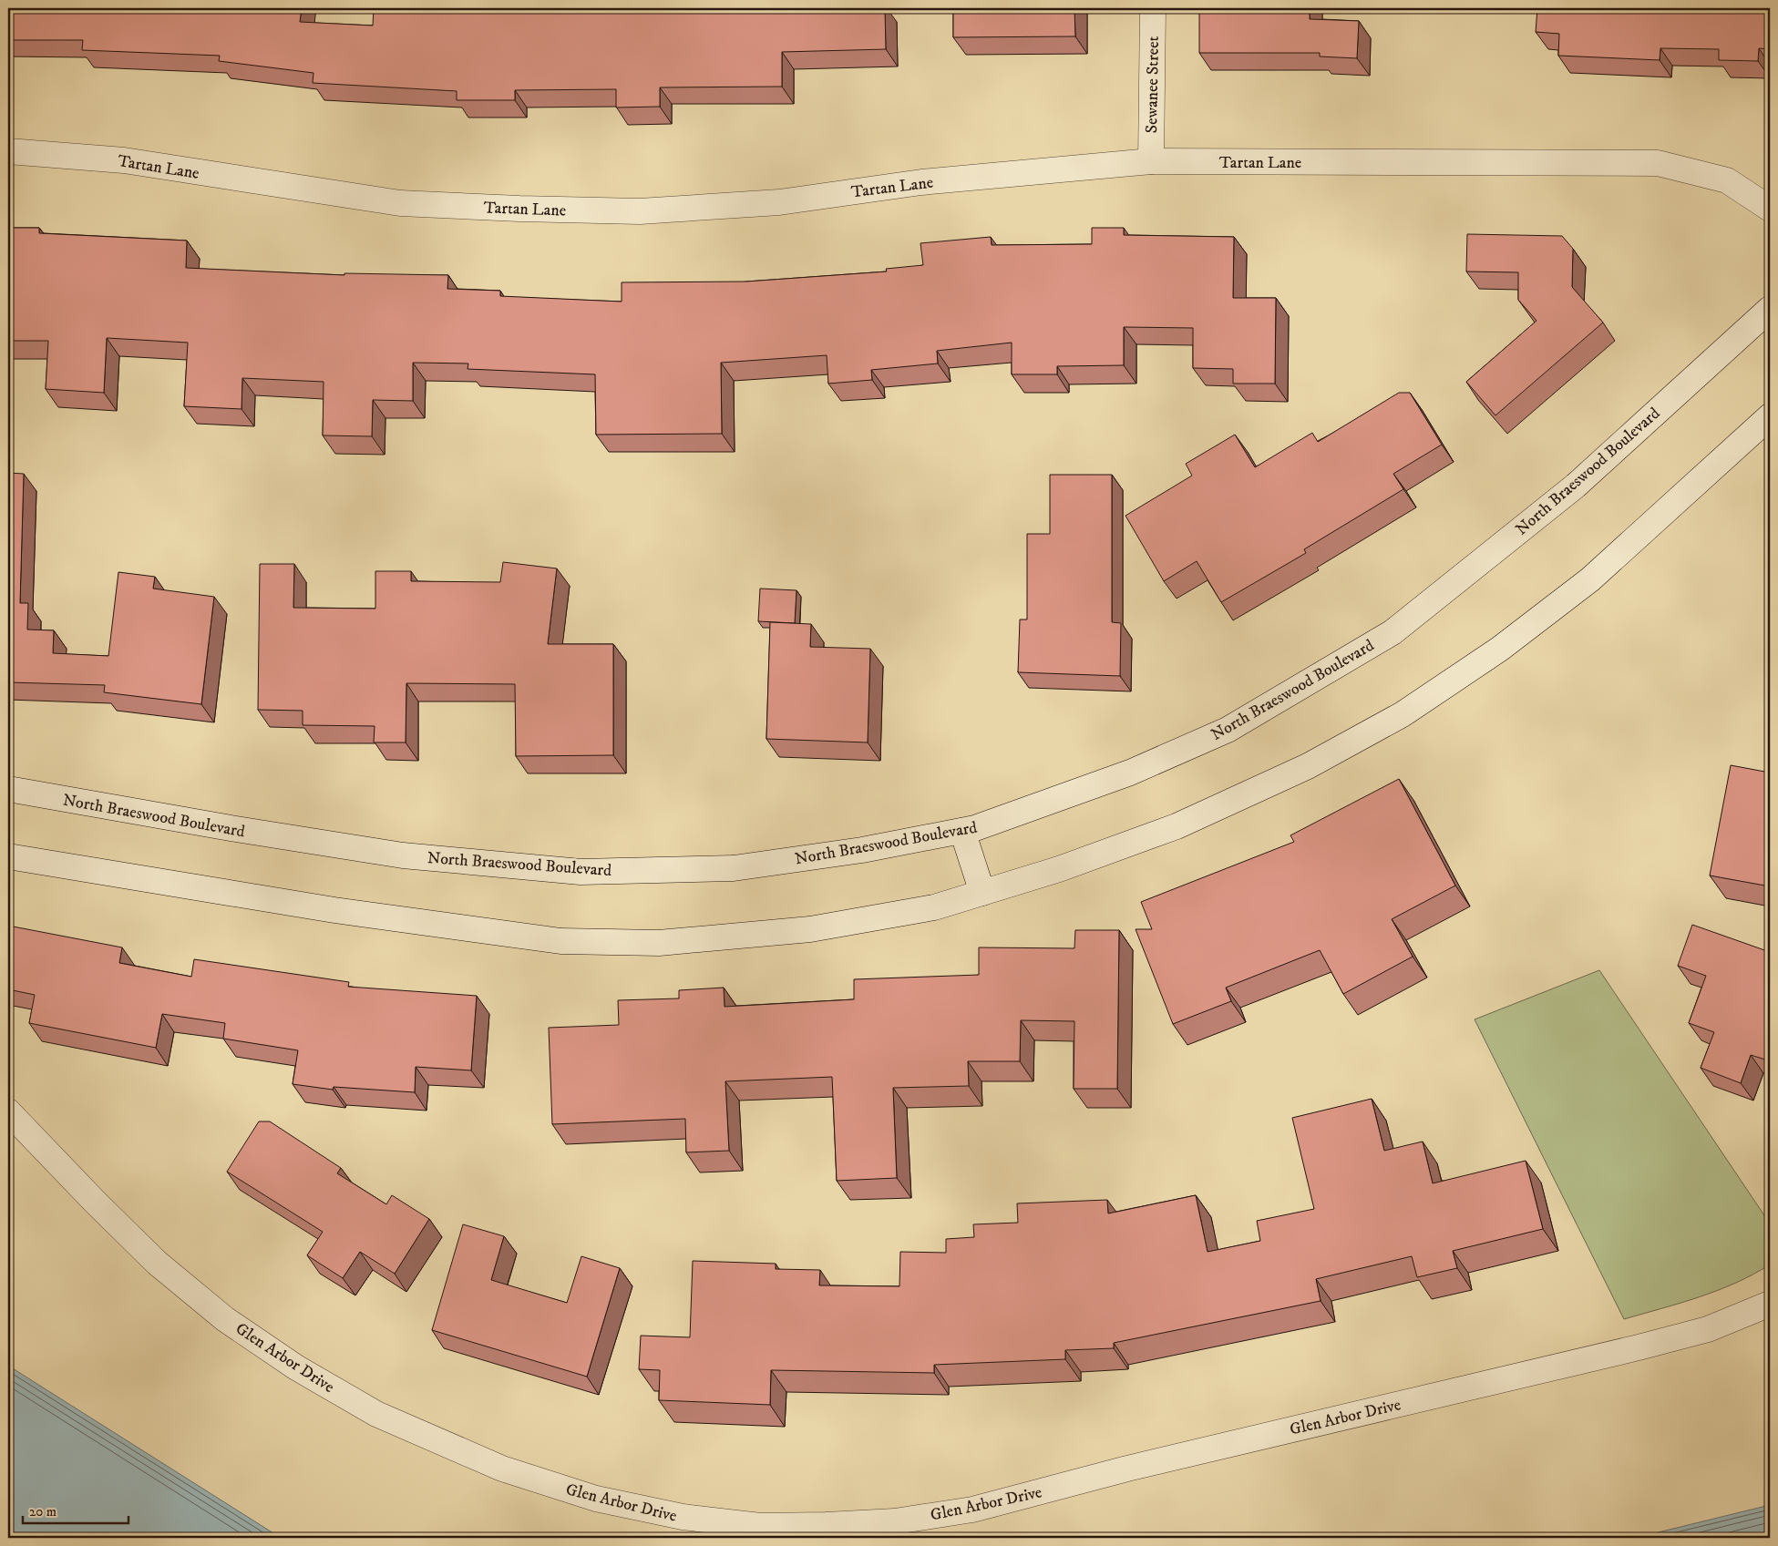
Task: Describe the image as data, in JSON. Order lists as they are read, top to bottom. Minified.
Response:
{"streets":{"main road":["Sewanee Street","Tartan Lane","North Braeswood Boulevard","Glen Arbor Drive"]},"crossings":[["Sewanee Street","Tartan Lane"]],"scale_bar":"20 m"}
